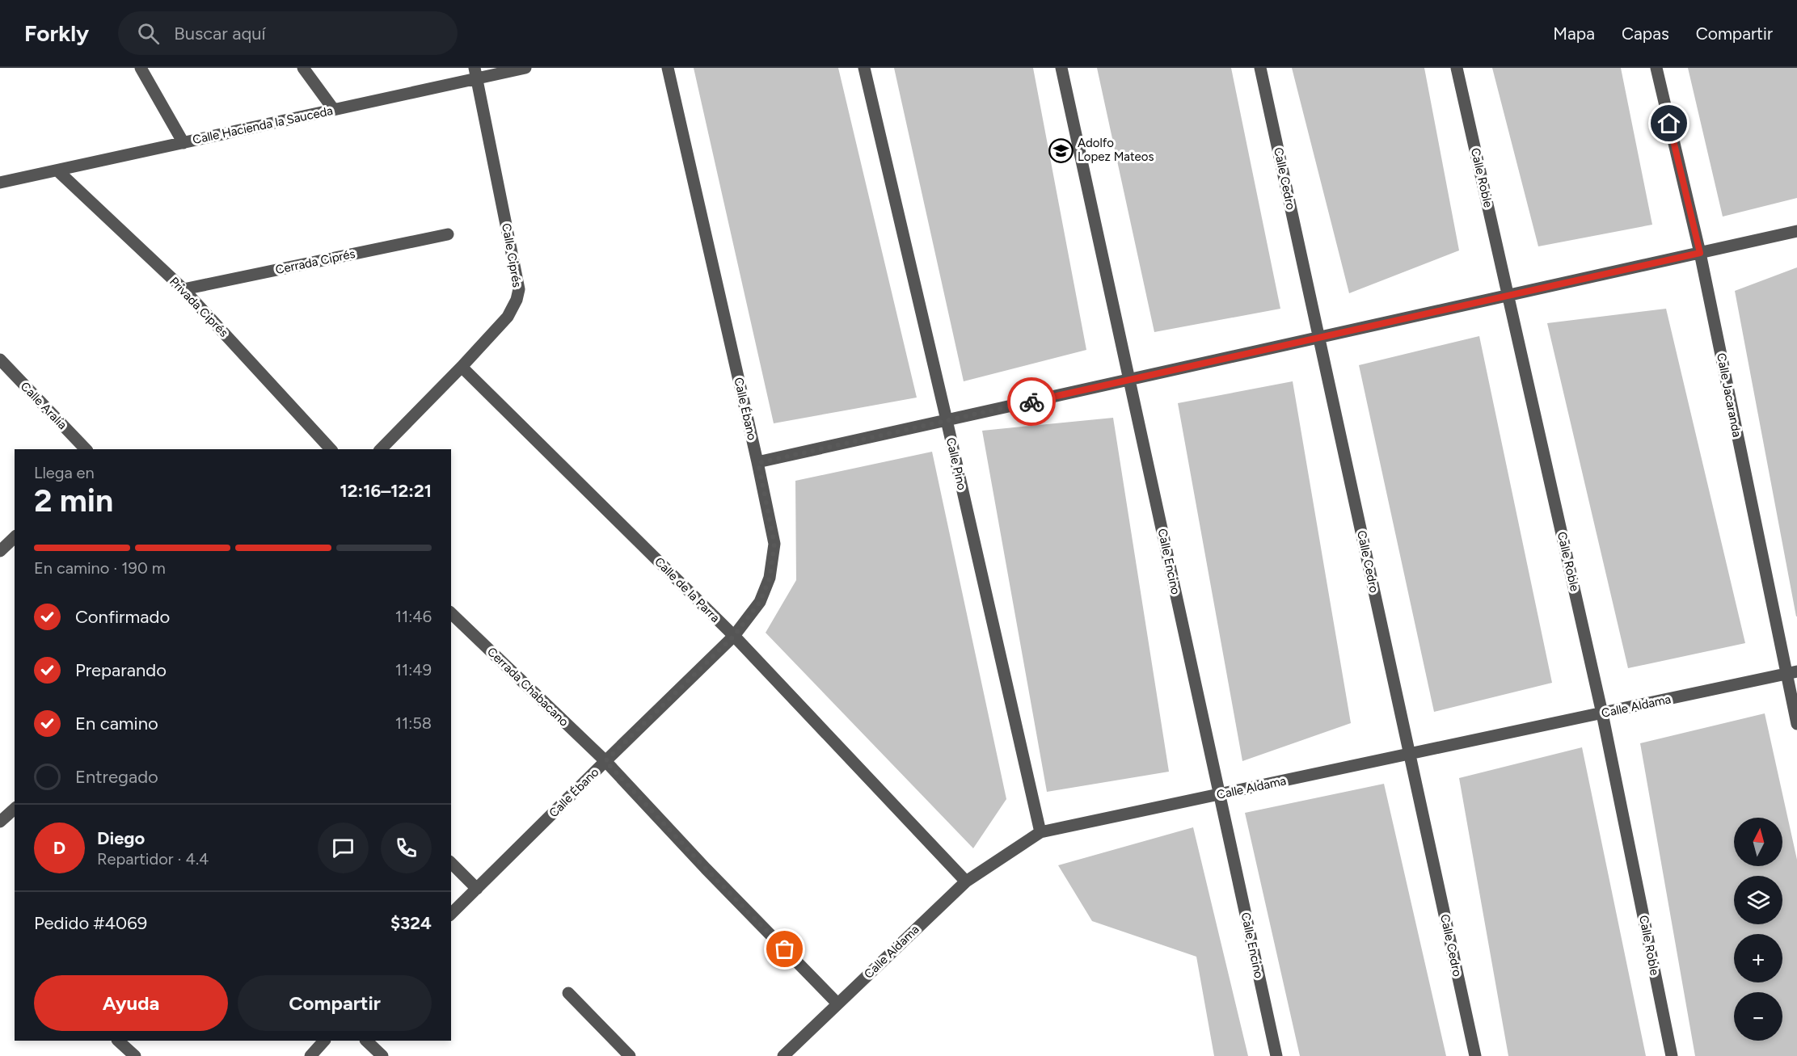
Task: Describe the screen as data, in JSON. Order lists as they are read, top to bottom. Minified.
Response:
{"streets":{"street":["Calle Hacienda la Sauceda","Calle Roble","Calle Cedro","Calle Ciprés","Cerrada Ciprés","Privada Ciprés","Calle Jacaranda","Calle Aralia","Calle Ébano","Calle Pino","Calle Encino","Calle de la Parra","Cerrada Chabacano","Calle Aldama"]},"crossings":[["Calle Hacienda la Sauceda","Calle Ciprés"],["Calle Hacienda la Sauceda","Privada Ciprés"],["Calle Roble","Calle Aldama"],["Calle Cedro","Calle Aldama"],["Calle Ciprés","Calle de la Parra"],["Cerrada Ciprés","Privada Ciprés"],["Calle Jacaranda","Calle Aldama"],["Calle Ébano","Calle de la Parra"],["Calle Ébano","Cerrada Chabacano"],["Calle Pino","Calle Aldama"],["Calle Encino","Calle Aldama"],["Calle de la Parra","Calle Aldama"],["Cerrada Chabacano","Calle Aldama"]],"places":{"school or university":["Adolfo Lopez Mateos"]},"north":"top","page":{"header":"Forkly","search":"Buscar aquí","nav":["Mapa","Capas","Compartir"],"heading":["2 min","Llega en","12:16–12:21"],"panel":["Diego","Repartidor · 4.4","Pedido #4069","$324"],"bar":"En camino · 190 m","list":[["Confirmado","11:46"],["Preparando","11:49"],["En camino","11:58"],"Entregado"],"map_buttons":["+","−"],"round":"D","buttons":["Ayuda","Compartir"]}}
